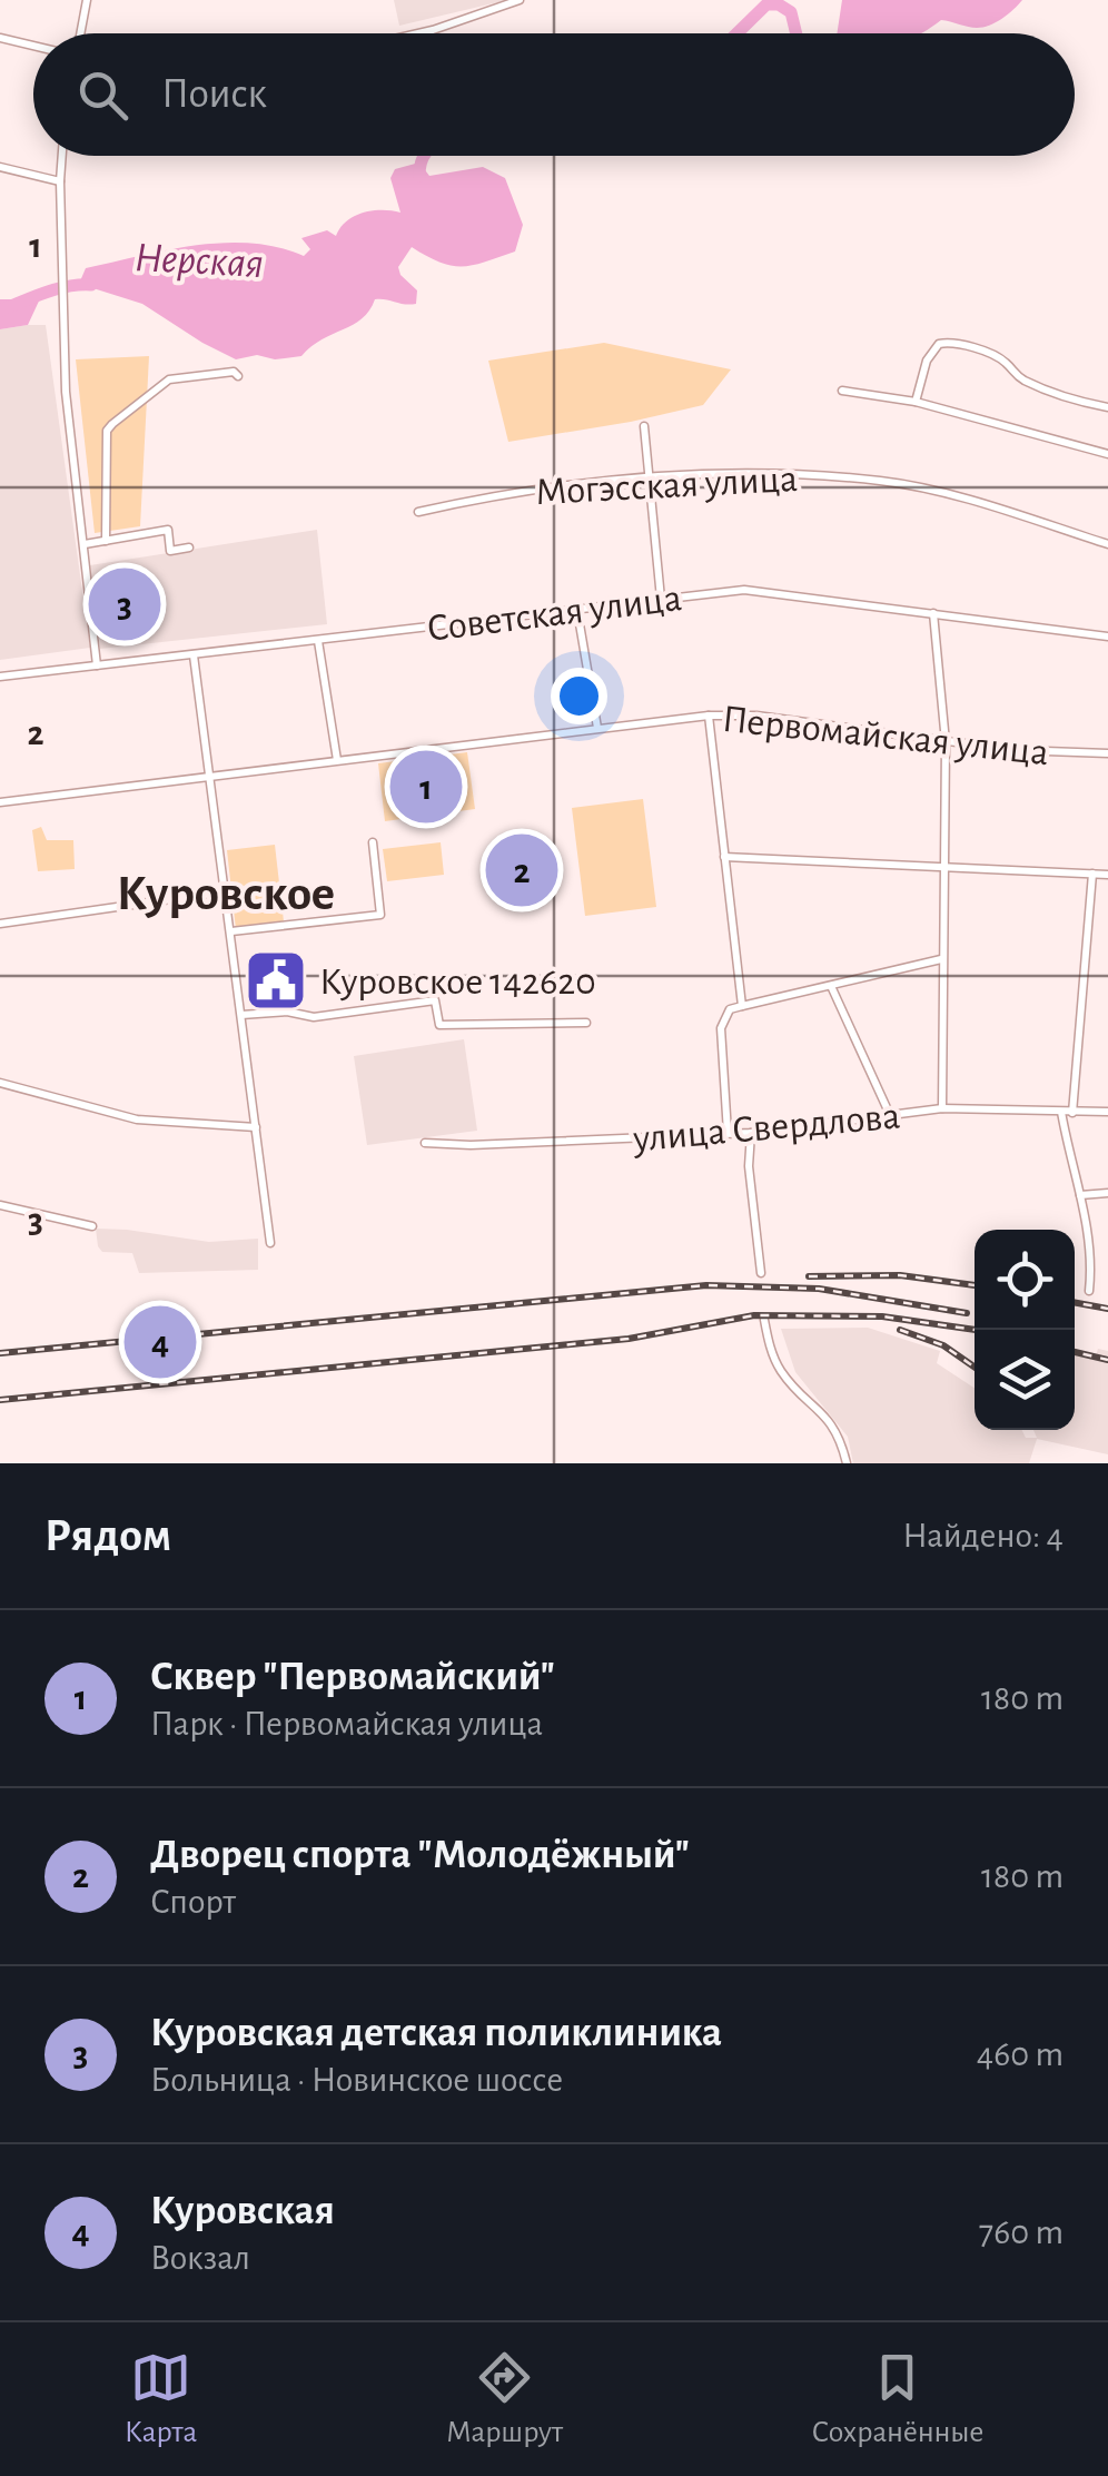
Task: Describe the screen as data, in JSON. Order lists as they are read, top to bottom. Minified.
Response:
{"streets":{"street":["Могэсская улица","Советская улица","Первомайская улица","улица Свердлова"]},"districts":["Куровское"],"water":["Нерская"],"places":{"public building":["Куровское 142620"]},"page":{"search":"Поиск","pins":["3","1","2","4"],"heading":["Рядом","Найдено: 4"],"list":[{"mark":"1","name":"Сквер \"Первомайский\"","note":"Парк · Первомайская улица","value":"180 m"},{"mark":"2","name":"Дворец спорта \"Молодёжный\"","note":"Спорт","value":"180 m"},{"mark":"3","name":"Куровская детская поликлиника","note":"Больница · Новинское шоссе","value":"460 m"},{"mark":"4","name":"Куровская","note":"Вокзал","value":"760 m"}],"nav":["Карта","Маршрут","Сохранённые"]},"grid":{"rows":["1","2","3"]}}
